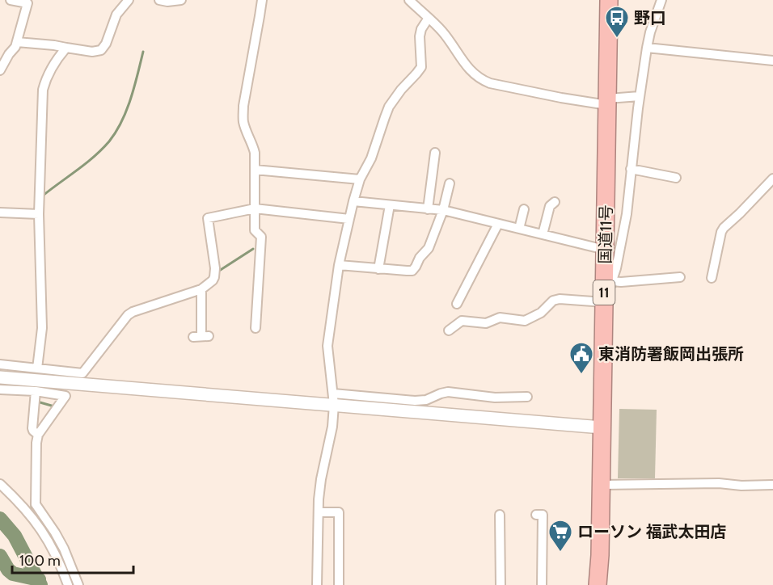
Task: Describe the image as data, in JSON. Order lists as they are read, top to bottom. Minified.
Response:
{"streets":{"highway":["国道11号","11"]},"places":{"bus stop":["野口"],"public building":["東消防署飯岡出張所"],"supermarket":["ローソン 福武太田店"]},"scale_bar":"100 m"}
